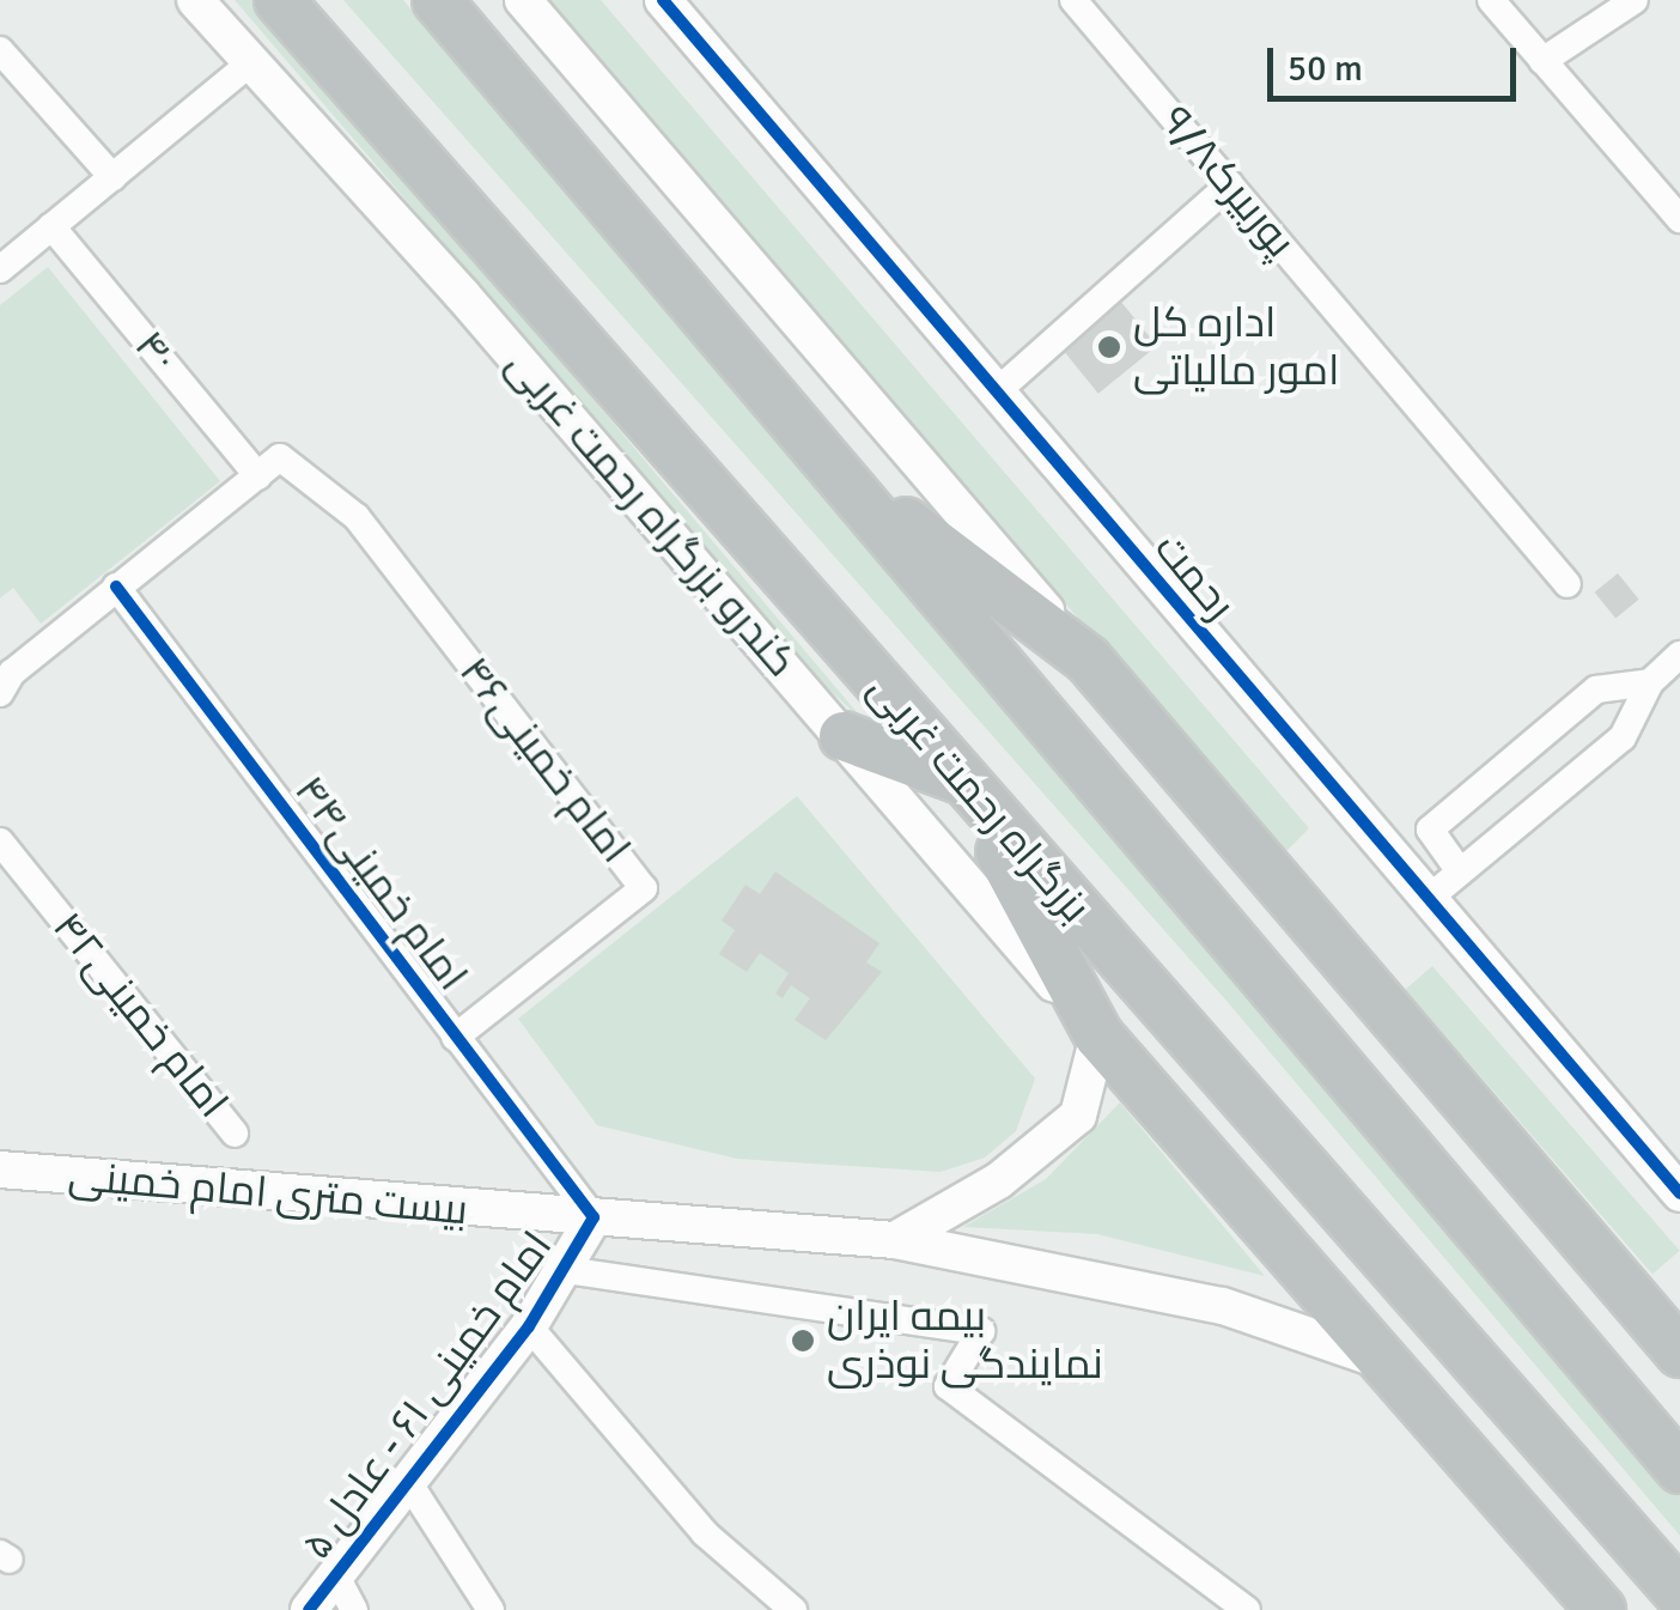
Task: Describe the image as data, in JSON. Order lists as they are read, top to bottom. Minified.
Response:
{"streets":{"highway":["بزرگراه رحمت غربی"],"main road":["کندرو بزرگراه رحمت غربی","رحمت","بیست متری امام خمینی","امام خمینی ۶۱ - عادل ۵"],"street":["پوربیرک۹/۸","۴۰","امام خمینی۴۶","۴۴امام خمینی","امام خمینی۴۲"]},"crossings":[["۴۰","امام خمینی۴۶"],["امام خمینی۴۶","۴۴امام خمینی"],["۴۴امام خمینی","بیست متری امام خمینی"],["۴۴امام خمینی","امام خمینی ۶۱ - عادل ۵"],["بیست متری امام خمینی","امام خمینی ۶۱ - عادل ۵"]],"places":["اداره کل امور مالیاتی","بیمه ایران نمایندگی نوذری"],"scale_bar":"50 m"}
